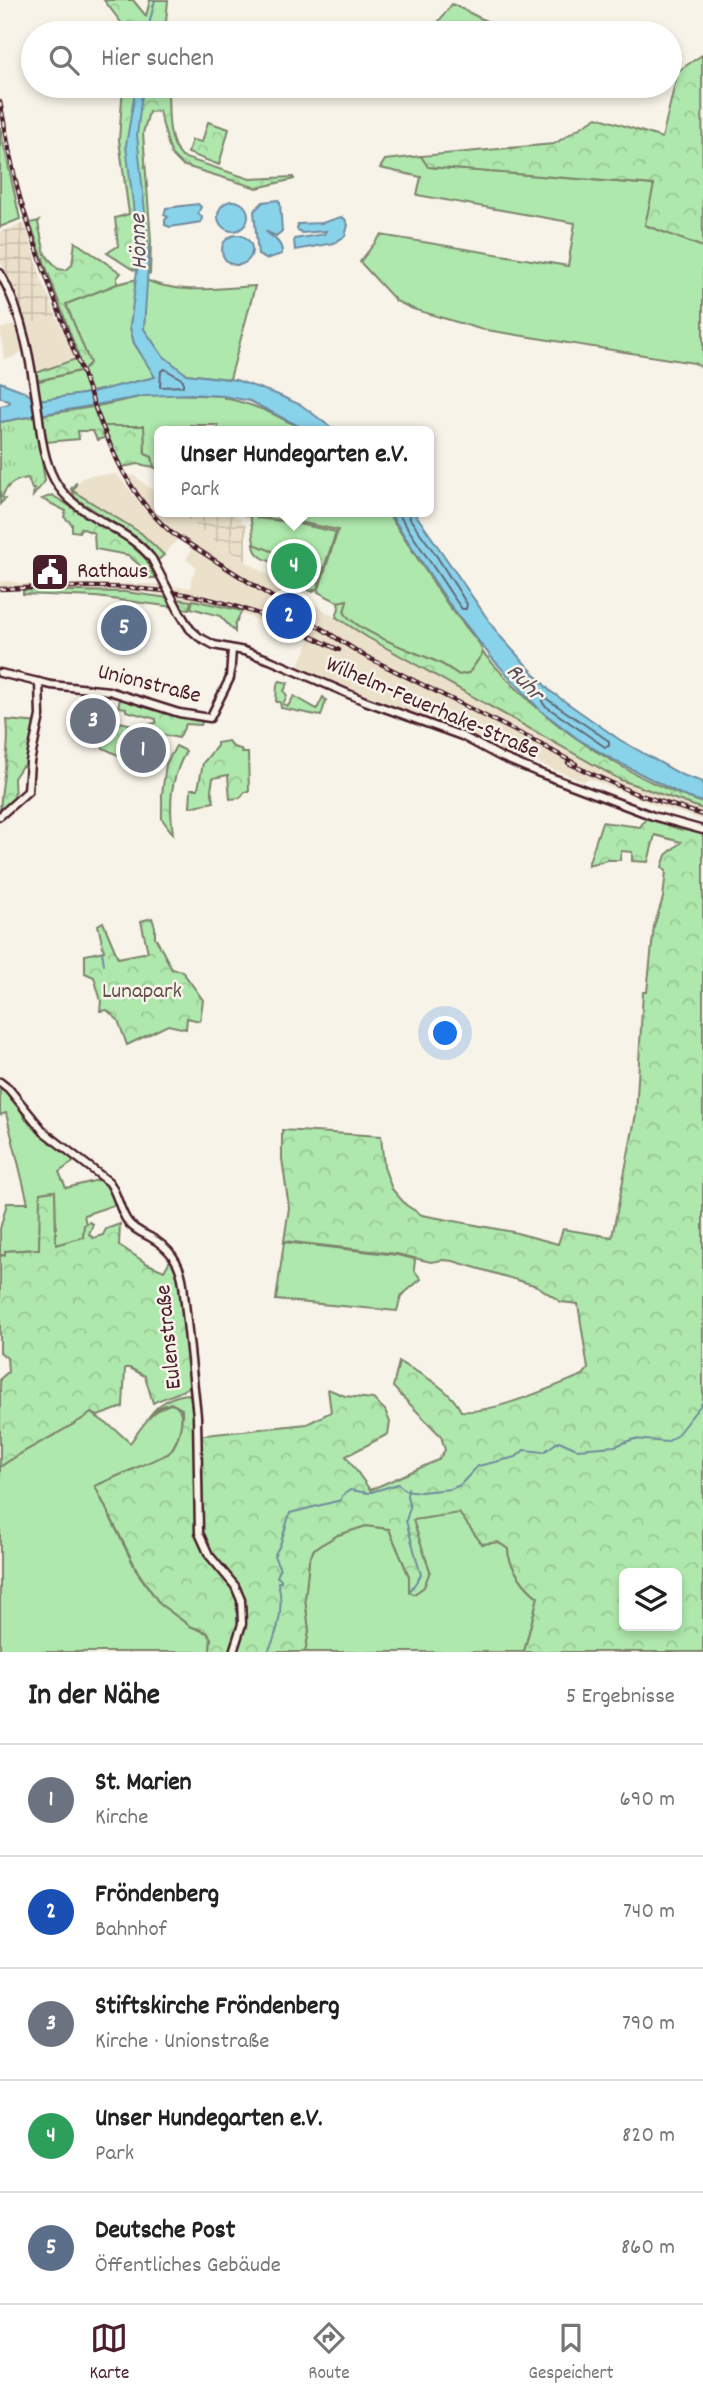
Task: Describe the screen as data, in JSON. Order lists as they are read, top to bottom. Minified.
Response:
{"streets":{"main road":["Unionstraße","Wilhelm-Feuerhake-Straße","Eulenstraße"]},"crossings":[["Unionstraße","Wilhelm-Feuerhake-Straße"]],"water":["Hönne","Ruhr"],"parks":["Lunapark"],"places":{"public building":["Rathaus"]},"page":{"search":"Hier suchen","popup":["Unser Hundegarten e.V.","Park"],"pins":["4","2","5","3","1"],"heading":["In der Nähe","5 Ergebnisse"],"list":[{"mark":"1","name":"St. Marien","note":"Kirche","value":"690 m"},{"mark":"2","name":"Fröndenberg","note":"Bahnhof","value":"740 m"},{"mark":"3","name":"Stiftskirche Fröndenberg","note":"Kirche · Unionstraße","value":"790 m"},{"mark":"4","name":"Unser Hundegarten e.V.","note":"Park","value":"820 m"},{"mark":"5","name":"Deutsche Post","note":"Öffentliches Gebäude","value":"860 m"}],"nav":["Karte","Route","Gespeichert"]}}
